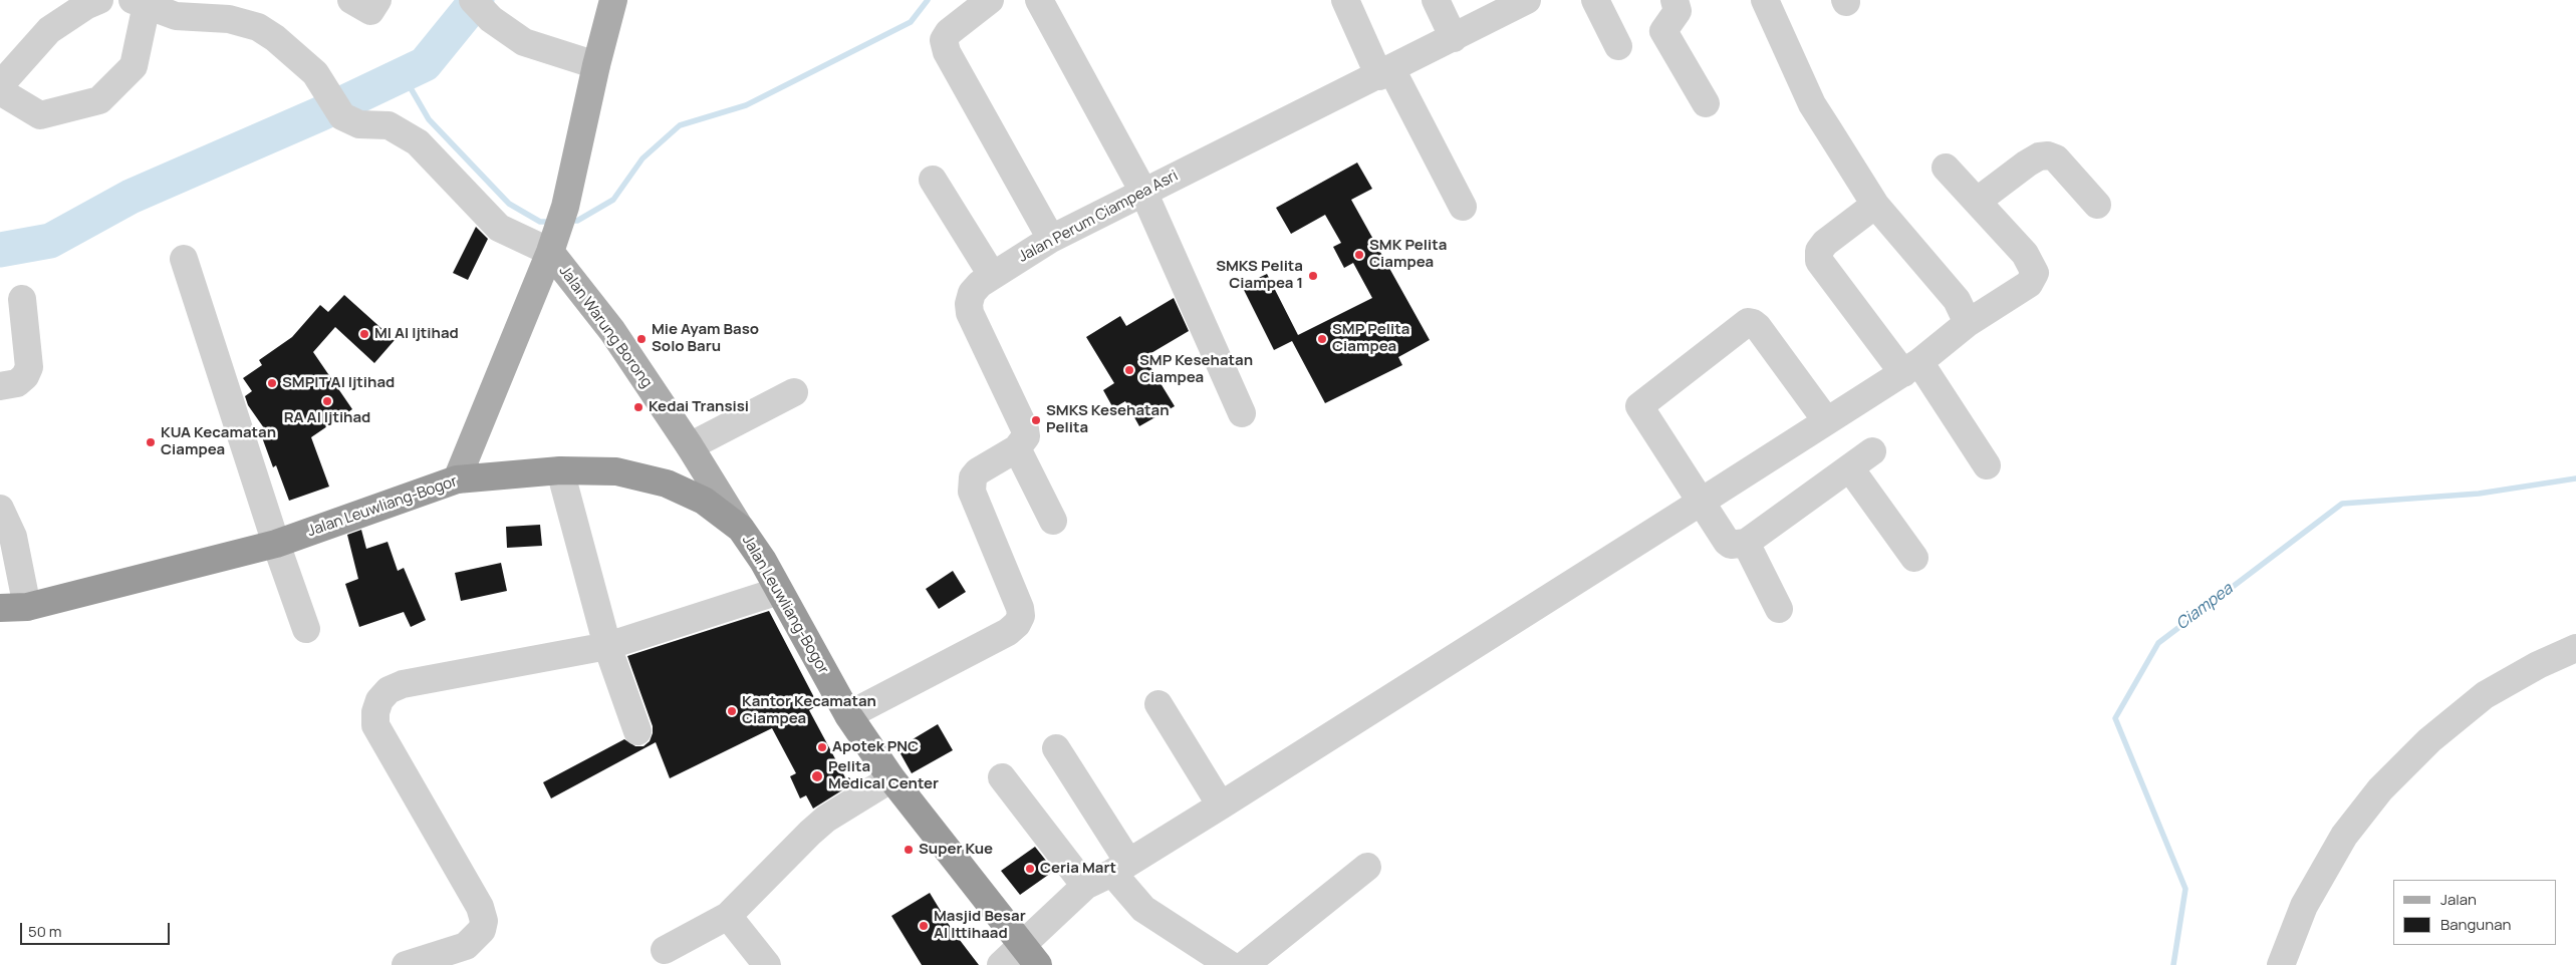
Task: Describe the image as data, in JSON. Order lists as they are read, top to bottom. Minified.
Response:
{"streets":{"highway":["Jalan Leuwliang-Bogor"],"main road":["Jalan Warung Borong"],"street":["Jalan Perum Ciampea Asri"]},"crossings":[["Jalan Warung Borong","Jalan Leuwliang-Bogor"]],"water":["Ciampea"],"places":["SMK Pelita Ciampea","SMKS Pelita Ciampea 1","MI Al Ijtihad","Mie Ayam Baso Solo Baru","SMP Pelita Ciampea","SMP Kesehatan Ciampea","SMPIT Al Ijtihad","RA Al Ijtihad","Kedai Transisi","SMKS Kesehatan Pelita","KUA Kecamatan Ciampea","Kantor Kecamatan Ciampea","Apotek PNC","Pelita Medical Center","Super Kue","Ceria Mart","Masjid Besar Al Ittihaad"],"legend":["Jalan","Bangunan"],"scale_bar":"50 m"}
